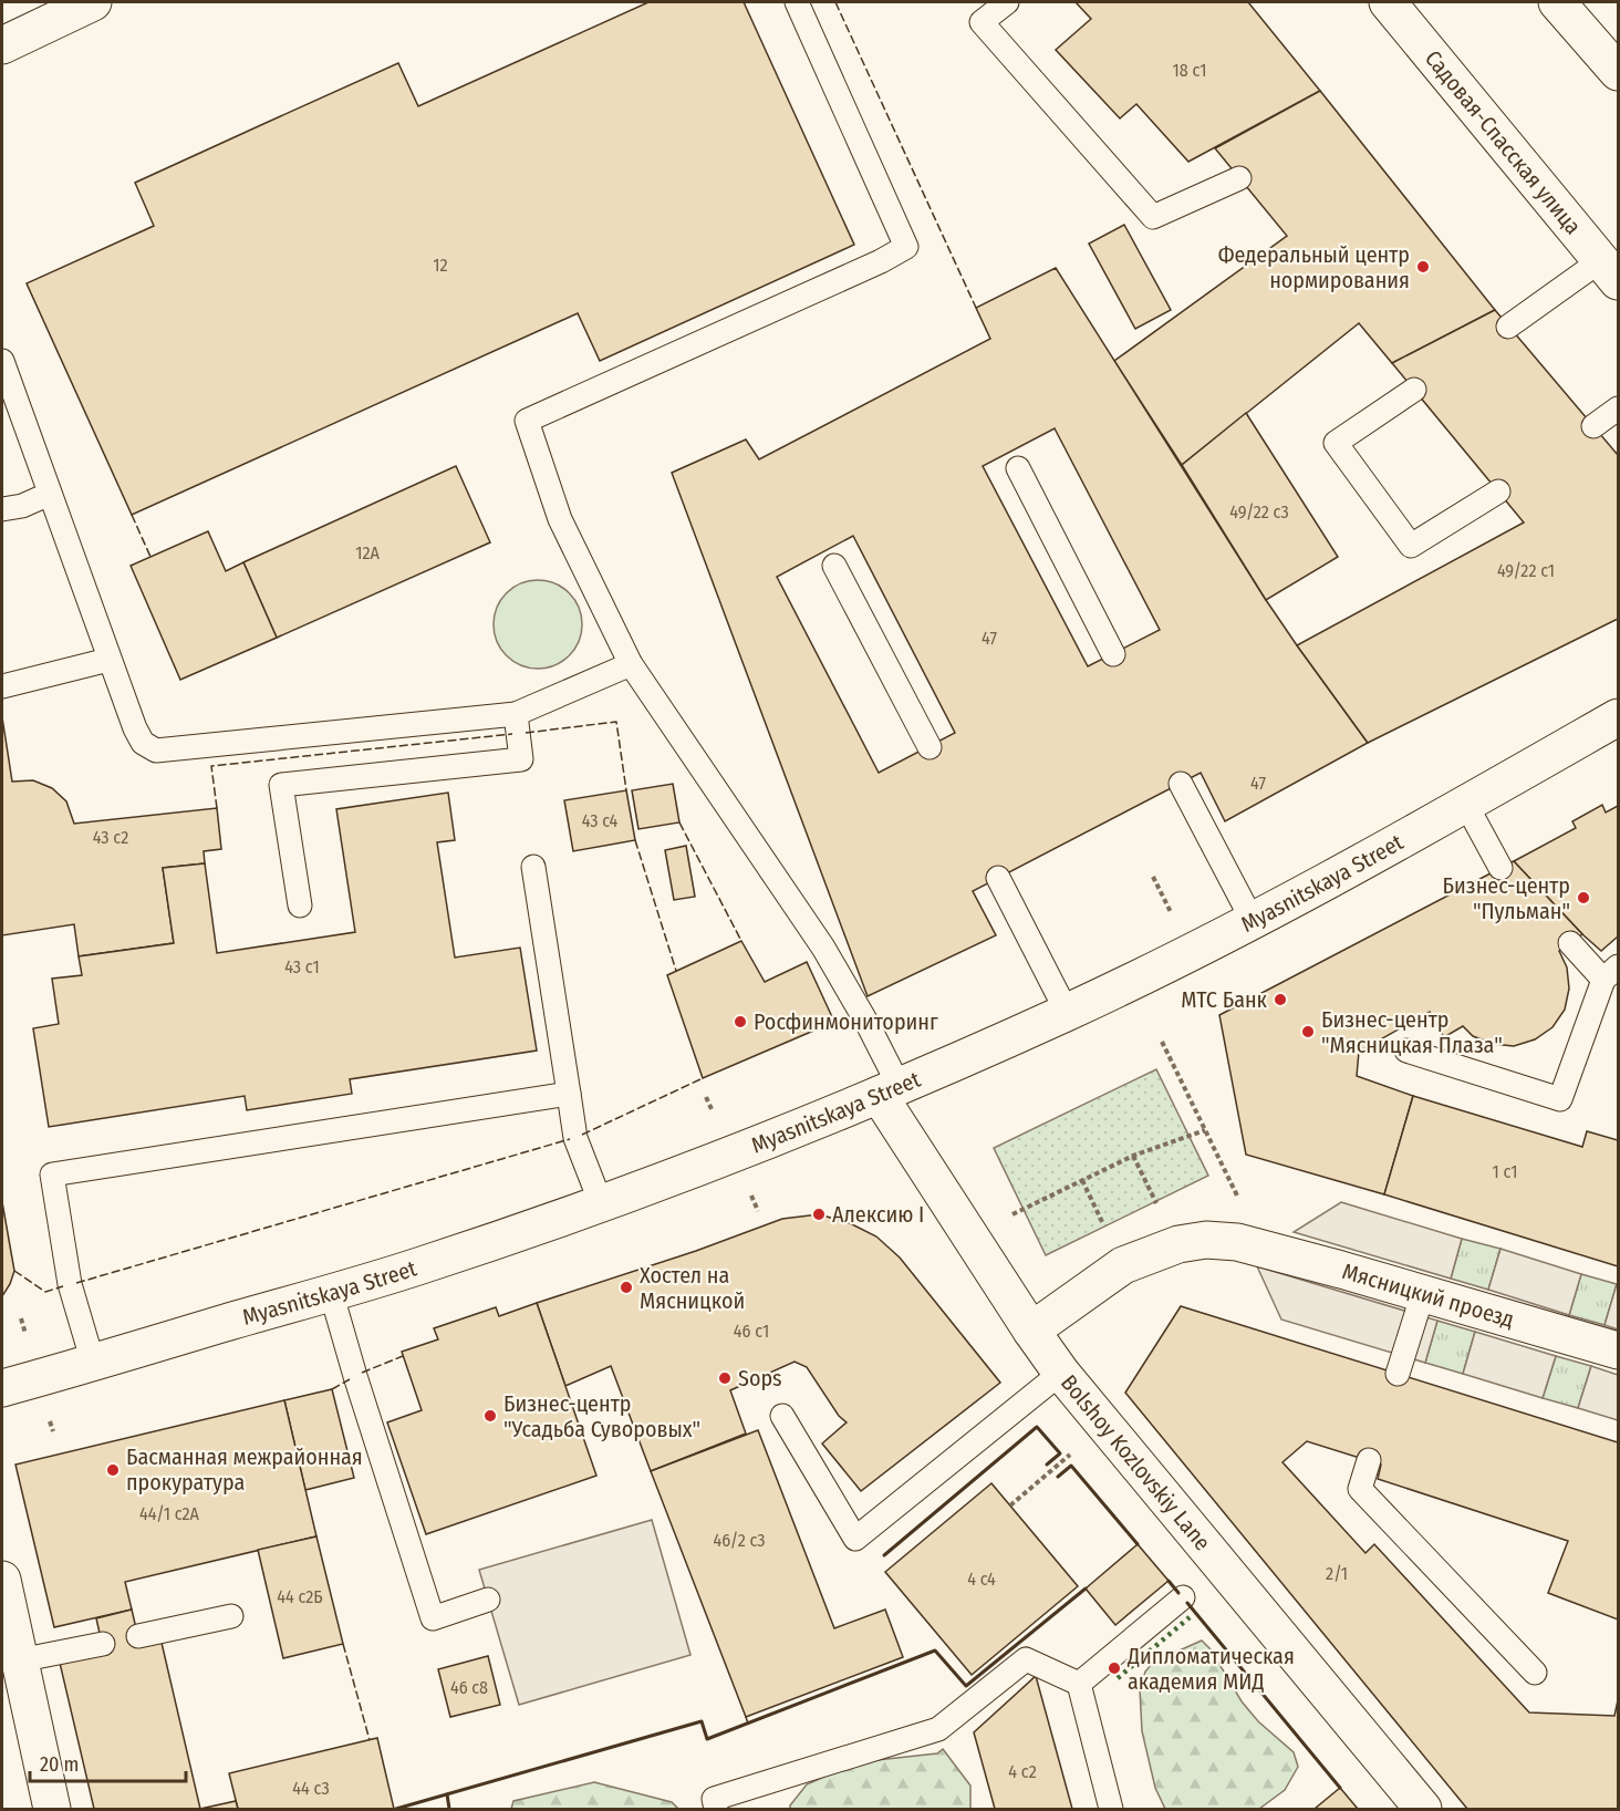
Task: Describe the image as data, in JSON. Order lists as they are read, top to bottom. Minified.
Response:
{"streets":{"street":["Садовая-Спасская улица","Myasnitskaya Street","Мясницкий проезд","Bolshoy Kozlovskiy Lane"]},"crossings":[["Myasnitskaya Street","Bolshoy Kozlovskiy Lane"],["Мясницкий проезд","Bolshoy Kozlovskiy Lane"]],"places":["Федеральный центр нормирования","Бизнес-центр \"Пульман\"","МТС Банк","Росфинмониторинг","Бизнес-центр \"Мясницкая Плаза\"","Алексию I","Хостел на Мясницкой","Sops","Бизнес-центр \"Усадьба Суворовых\"","Басманная межрайонная прокуратура","Дипломатическая академия МИД"],"house_numbers":["18 с1","12","49/22 с3","12А","49/22 с1","47","47","43 с4","43 с2","43 с1","1 с1","46 с1","44/1 с2А","46/2 с3","2/1","4 с4","44 с2Б","46 с8","4 с2","44 с3"],"scale_bar":"20 m"}
